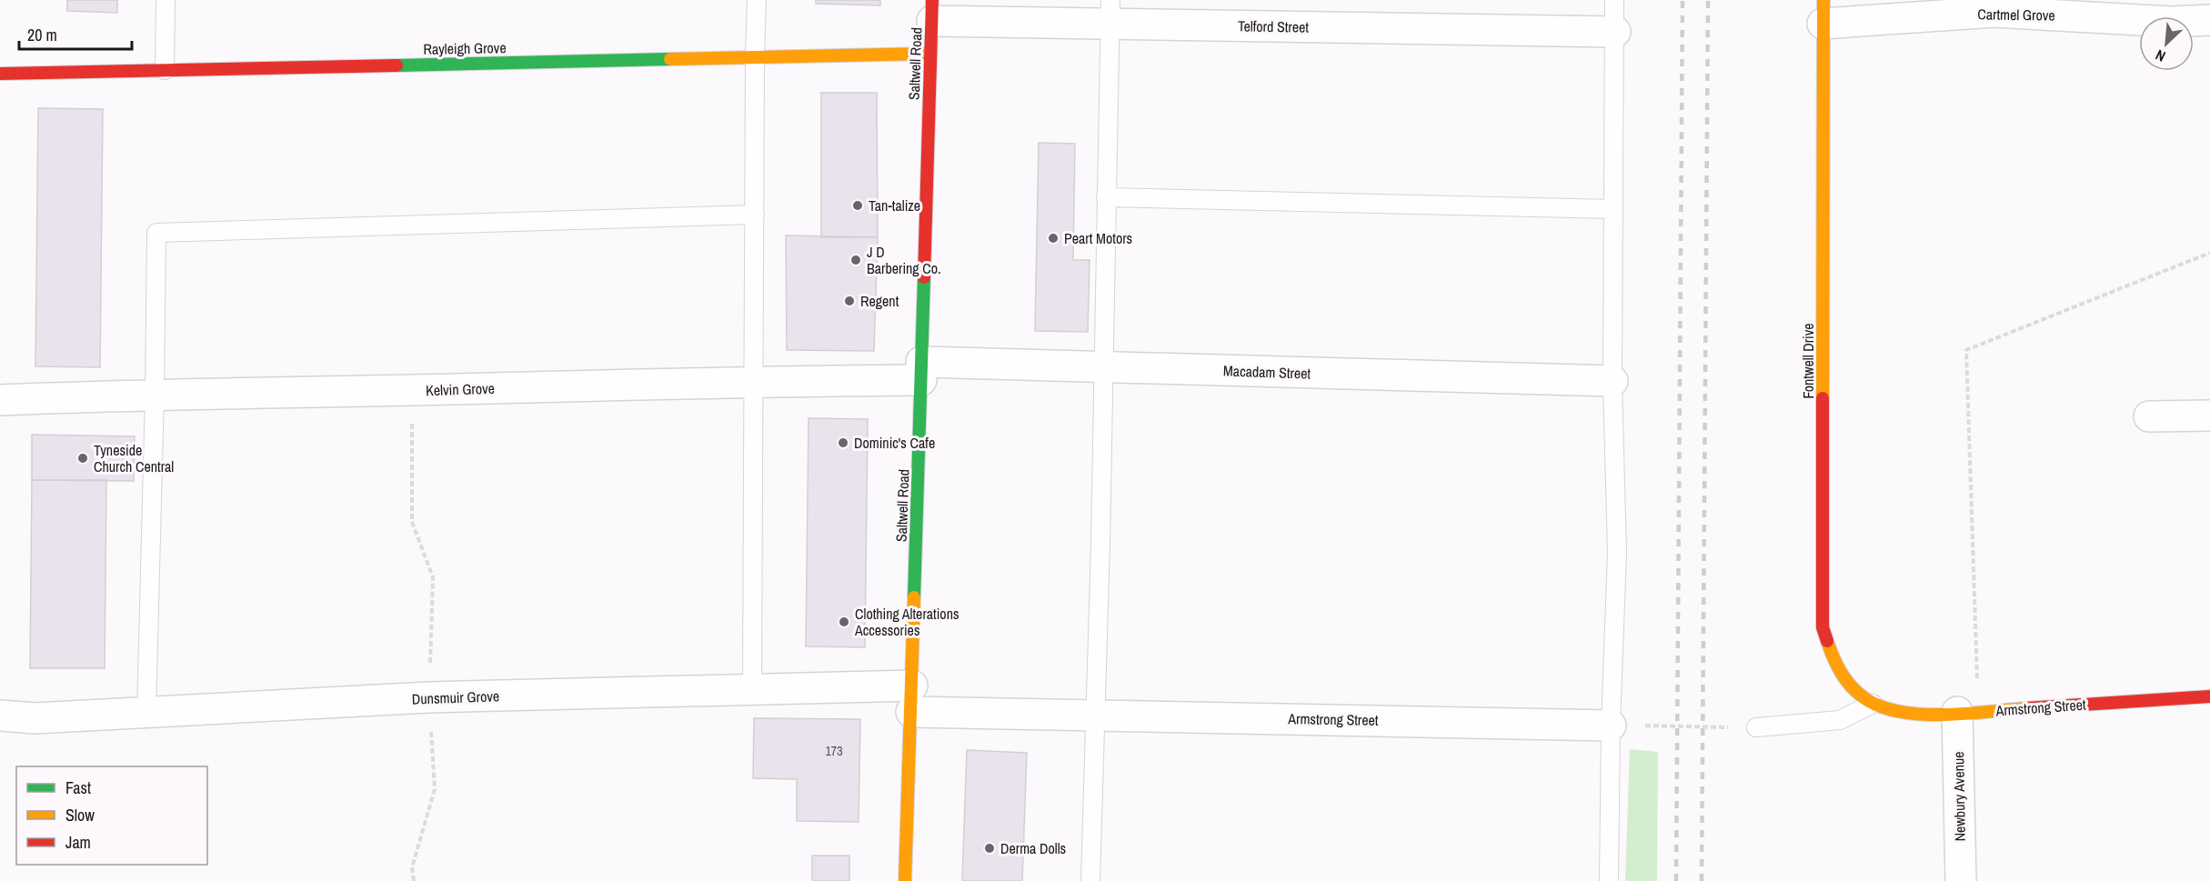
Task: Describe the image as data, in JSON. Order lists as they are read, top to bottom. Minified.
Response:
{"streets":{"street":["Cartmel Grove","Telford Street","Rayleigh Grove","Saltwell Road","Fontwell Drive","Macadam Street","Kelvin Grove","Dunsmuir Grove","Armstrong Street","Newbury Avenue"]},"crossings":[["Cartmel Grove","Fontwell Drive"],["Telford Street","Saltwell Road"],["Rayleigh Grove","Saltwell Road"],["Saltwell Road","Macadam Street"],["Saltwell Road","Kelvin Grove"],["Saltwell Road","Dunsmuir Grove"],["Saltwell Road","Armstrong Street"],["Fontwell Drive","Armstrong Street"],["Macadam Street","Kelvin Grove"],["Dunsmuir Grove","Armstrong Street"],["Armstrong Street","Newbury Avenue"]],"places":["Tan-talize","Peart Motors","J D Barbering Co.","Regent","Dominic's Cafe","Tyneside Church Central","Clothing Alterations Accessories","Derma Dolls"],"house_numbers":["173"],"legend":["Fast","Slow","Jam"],"scale_bar":"20 m","north":"bottom left"}
